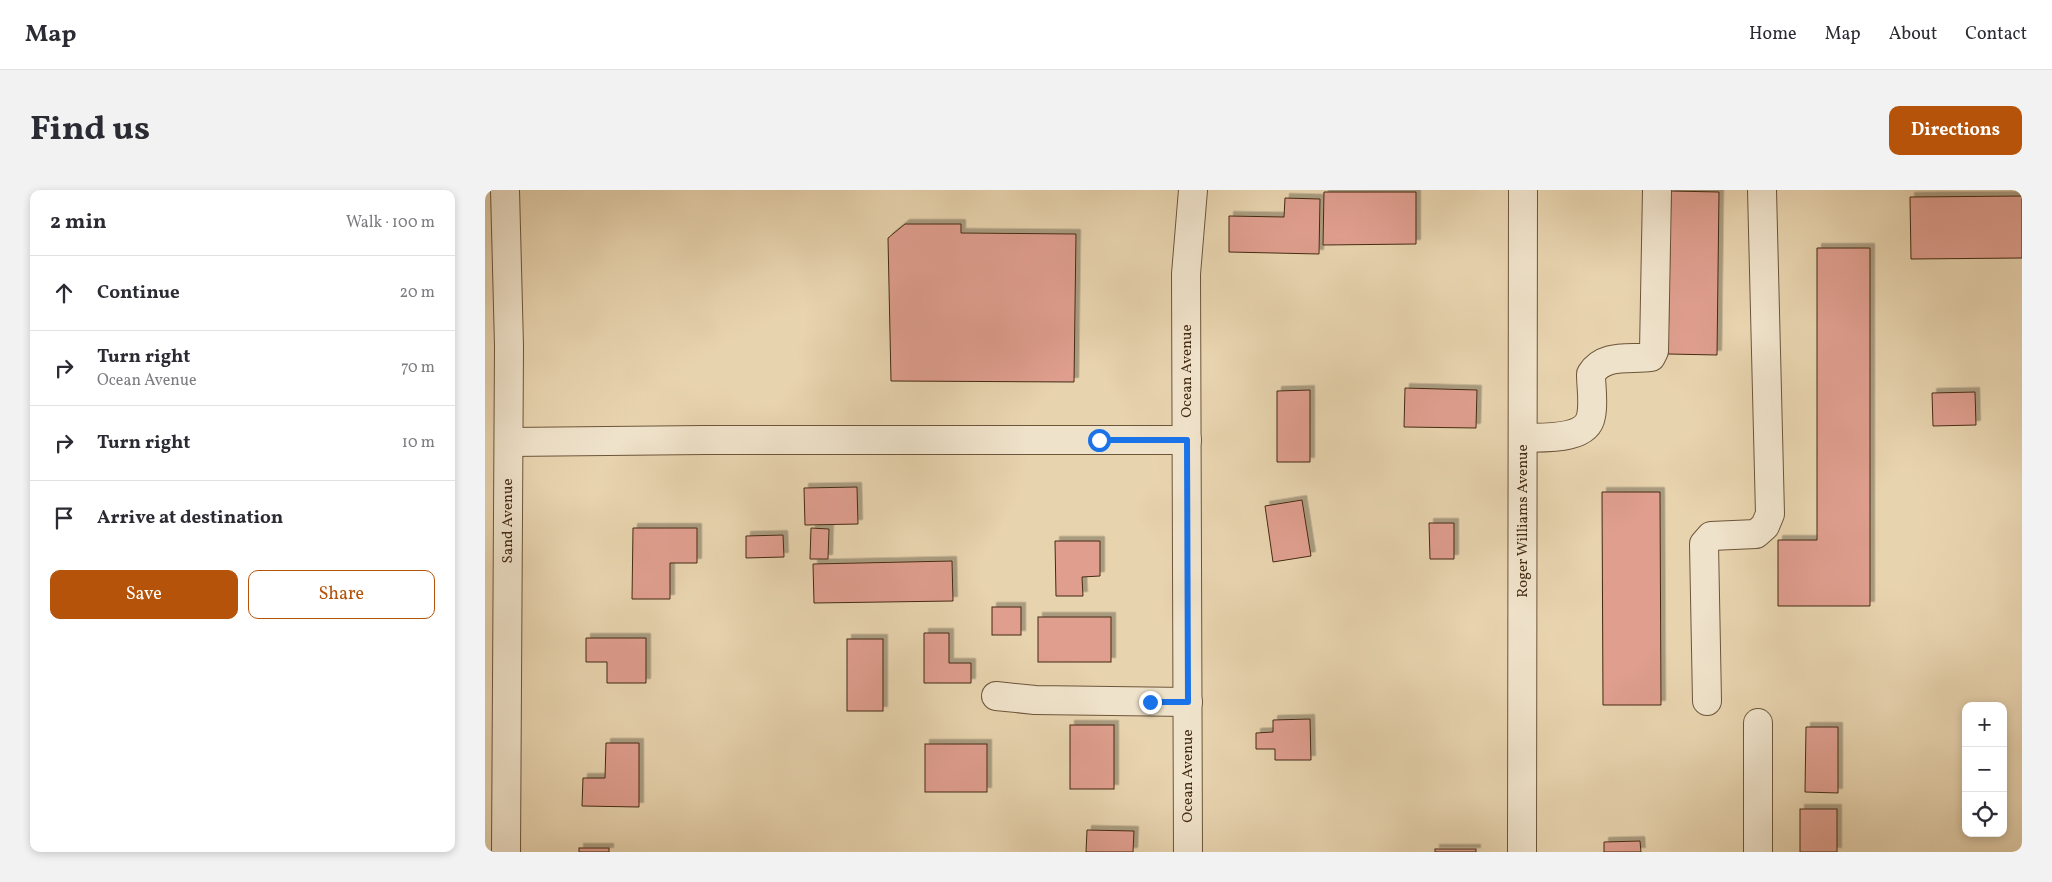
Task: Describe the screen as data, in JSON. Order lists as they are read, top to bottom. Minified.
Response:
{"streets":{"street":["Ocean Avenue","Sand Avenue","Roger Williams Avenue"]},"page":{"header":"Map","nav":["Home","Map","About","Contact"],"title":"Find us","buttons":["Directions",["Save","Share"]],"heading":["2 min","Walk · 100 m"],"list":[["Continue","20 m"],["Turn right","Ocean Avenue","70 m"],["Turn right","10 m"],"Arrive at destination"],"map_buttons":["+","−"]}}
